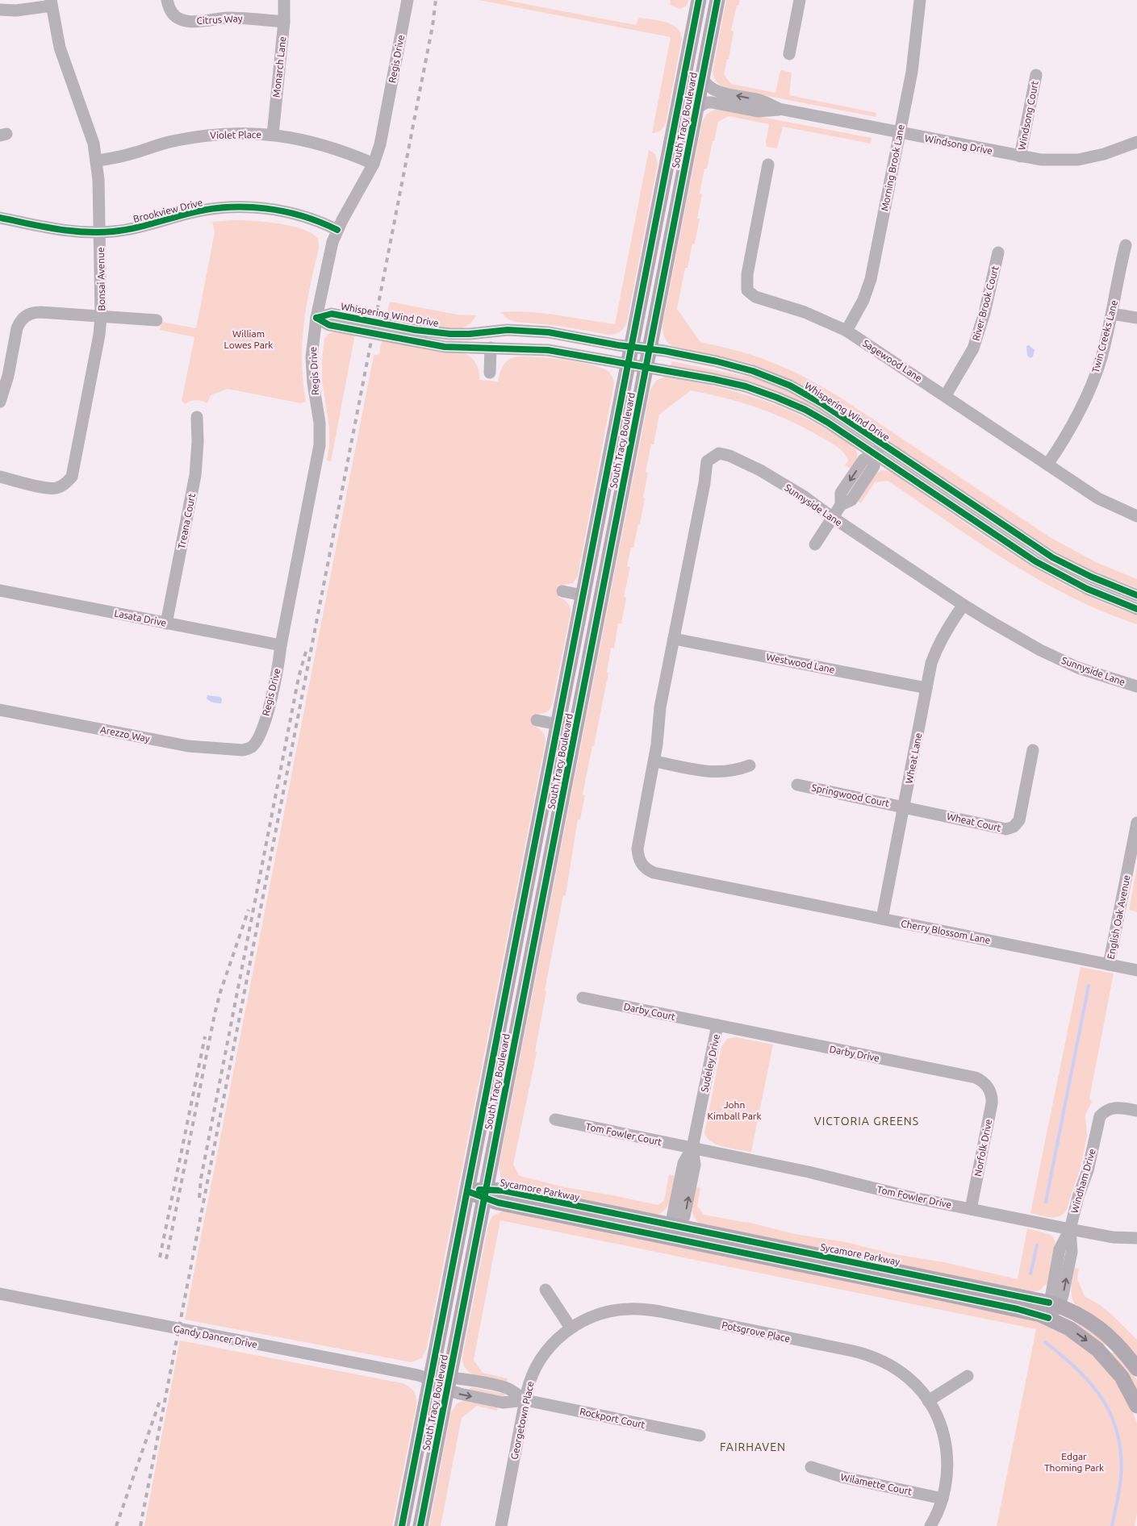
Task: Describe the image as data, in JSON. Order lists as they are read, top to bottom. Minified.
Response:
{"streets":{"main road":["South Tracy Boulevard","Sycamore Parkway"],"street":["Citrus Way","Regis Drive","Monarch Lane","Windsong Court","Violet Place","Windsong Drive","Morning Brook Lane","Brookview Drive","Bonsai Avenue","River Brook Court","Whispering Wind Drive","Twin Creeks Lane","Sagewood Lane","Sunnyside Lane","Treana Court","Lasata Drive","Westwood Lane","Arezzo Way","Wheat Lane","Springwood Court","Wheat Court","English Oak Avenue","Cherry Blossom Lane","Darby Court","Darby Drive","Sudeley Drive","Tom Fowler Court","Norfolk Drive","Windham Drive","Tom Fowler Drive","Potsgrove Place","Gandy Dancer Drive","Rockport Court","Georgetown Place","Wilamette Court"]},"crossings":[["Citrus Way","Monarch Lane"],["Regis Drive","Violet Place"],["Regis Drive","Brookview Drive"],["Regis Drive","Whispering Wind Drive"],["Regis Drive","Lasata Drive"],["Regis Drive","Arezzo Way"],["Monarch Lane","Violet Place"],["Windsong Court","Windsong Drive"],["South Tracy Boulevard","Windsong Drive"],["South Tracy Boulevard","Whispering Wind Drive"],["South Tracy Boulevard","Sycamore Parkway"],["South Tracy Boulevard","Gandy Dancer Drive"],["South Tracy Boulevard","Rockport Court"],["Violet Place","Bonsai Avenue"],["Windsong Drive","Morning Brook Lane"],["Morning Brook Lane","Sagewood Lane"],["Brookview Drive","Bonsai Avenue"],["River Brook Court","Sagewood Lane"],["Twin Creeks Lane","Sagewood Lane"],["Sunnyside Lane","Westwood Lane"],["Sunnyside Lane","Wheat Lane"],["Sunnyside Lane","Cherry Blossom Lane"],["Treana Court","Lasata Drive"],["Westwood Lane","Wheat Lane"],["Wheat Lane","Springwood Court"],["Wheat Lane","Wheat Court"],["Wheat Lane","Cherry Blossom Lane"],["Springwood Court","Wheat Court"],["English Oak Avenue","Cherry Blossom Lane"],["Darby Court","Darby Drive"],["Darby Court","Sudeley Drive"],["Darby Drive","Sudeley Drive"],["Darby Drive","Norfolk Drive"],["Sudeley Drive","Tom Fowler Court"],["Sudeley Drive","Sycamore Parkway"],["Sudeley Drive","Tom Fowler Drive"],["Tom Fowler Court","Tom Fowler Drive"],["Norfolk Drive","Tom Fowler Drive"],["Windham Drive","Sycamore Parkway"],["Windham Drive","Tom Fowler Drive"],["Potsgrove Place","Georgetown Place"],["Potsgrove Place","Wilamette Court"],["Rockport Court","Georgetown Place"]],"districts":["VICTORIA GREENS","FAIRHAVEN"],"parks":["William Lowes Park","John Kimball Park","Edgar Thoming Park"]}
